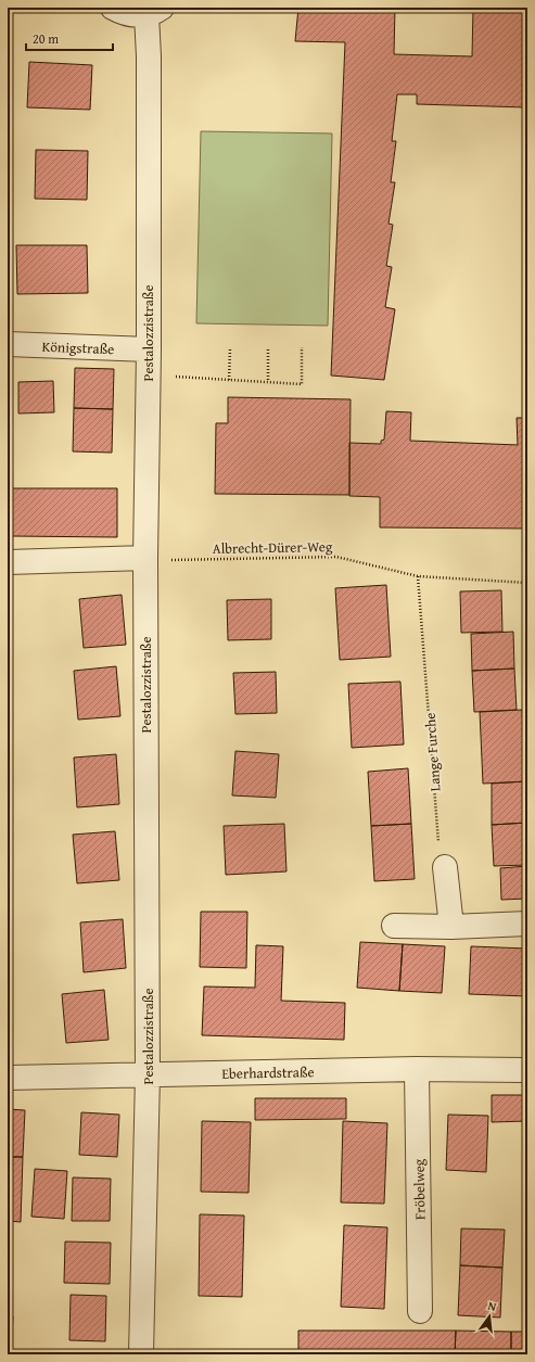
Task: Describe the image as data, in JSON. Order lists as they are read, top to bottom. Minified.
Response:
{"streets":{"street":["Pestalozzistraße","Königstraße","Eberhardstraße","Fröbelweg"],"path":["Albrecht-Dürer-Weg","Lange Furche"]},"crossings":[["Pestalozzistraße","Königstraße"],["Pestalozzistraße","Albrecht-Dürer-Weg"],["Pestalozzistraße","Eberhardstraße"],["Albrecht-Dürer-Weg","Lange Furche"],["Eberhardstraße","Fröbelweg"]],"scale_bar":"20 m","north":"top"}
